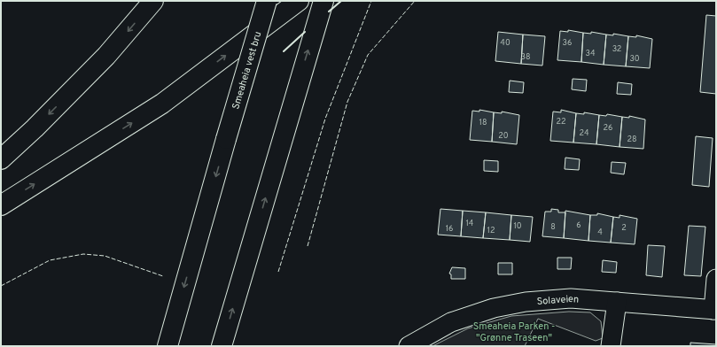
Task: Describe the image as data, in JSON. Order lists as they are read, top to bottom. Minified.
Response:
{"streets":{"highway":["Smeaheia vest bru"],"street":["Solaveien"]},"parks":["Smeaheia Parken - \"Grønne Traseen\""],"house_numbers":["40","36","32","34","38","30","22","18","26","24","20","28","14","6","10","8","2","16","12","4"]}
